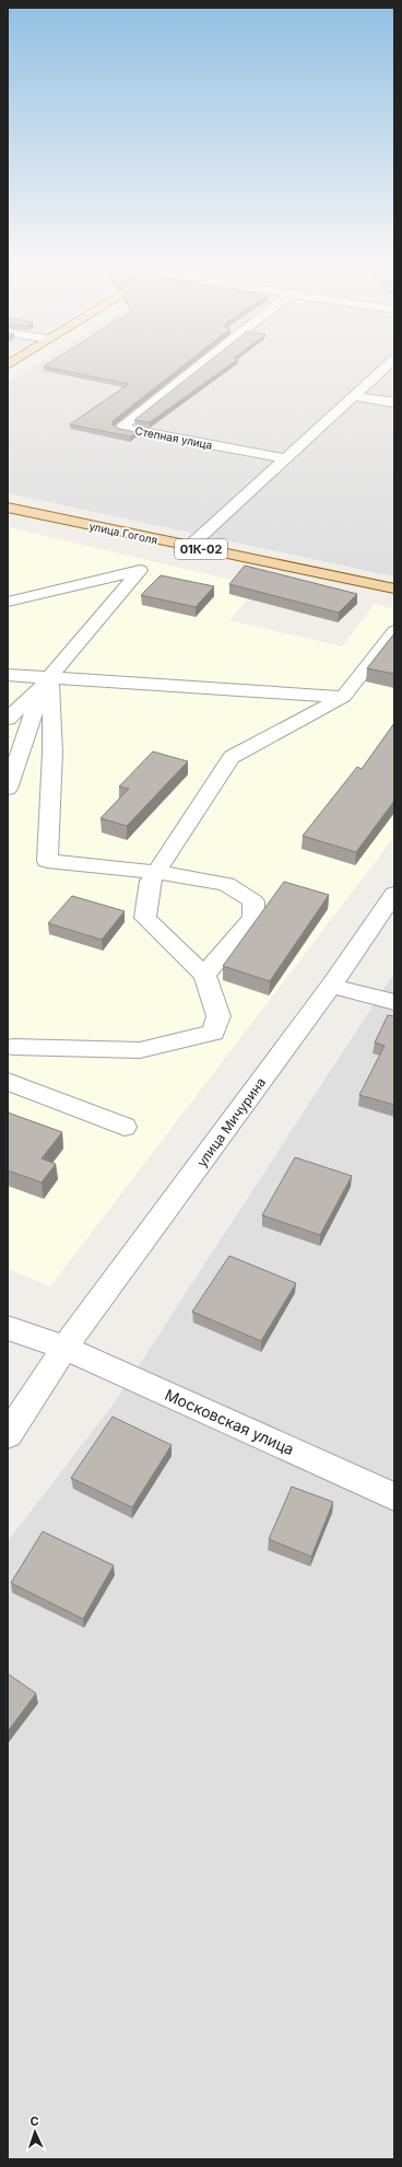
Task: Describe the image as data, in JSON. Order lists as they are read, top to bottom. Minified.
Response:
{"streets":{"main road":["улица Гоголя","01К-02"],"street":["Степная улица","улица Мичурина","Московская улица"]},"crossings":[["улица Мичурина","Московская улица"]],"north":"top"}
